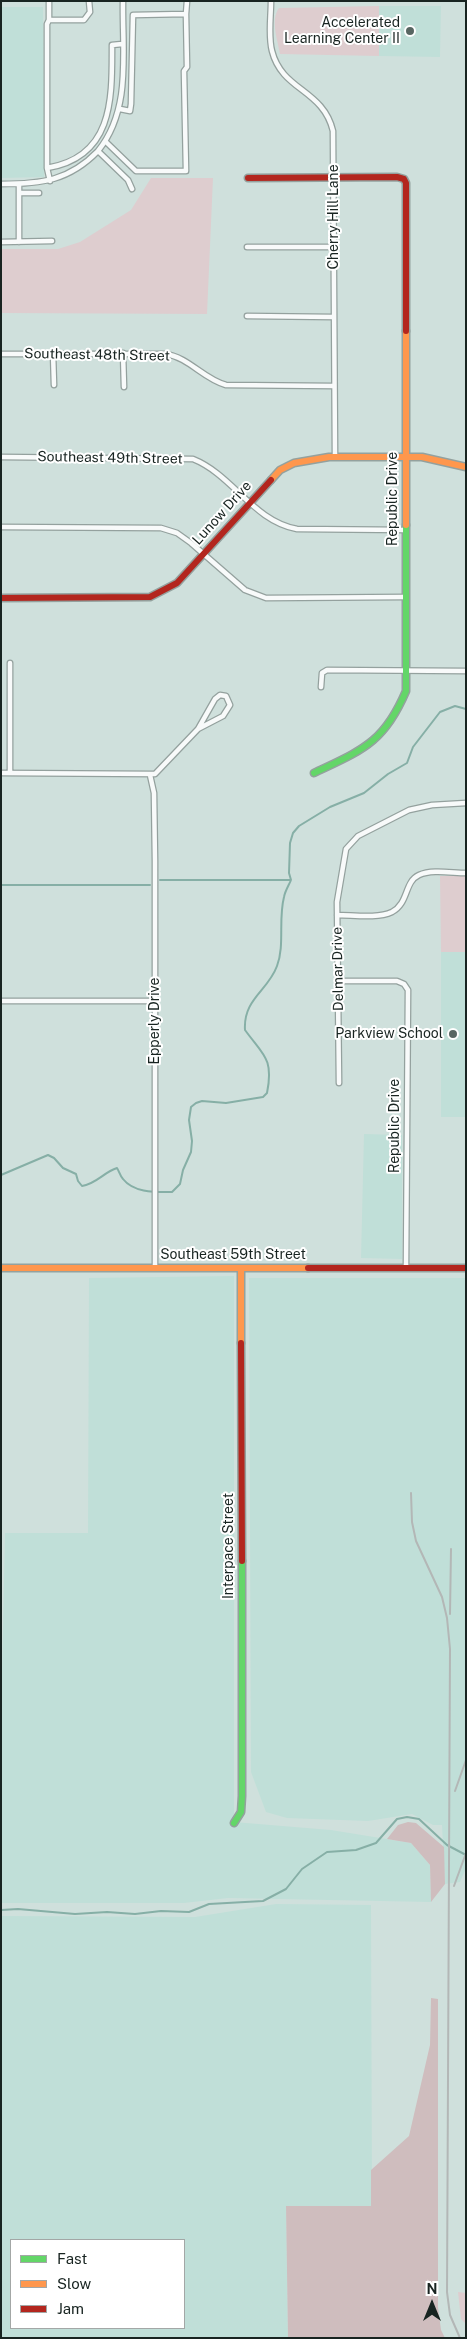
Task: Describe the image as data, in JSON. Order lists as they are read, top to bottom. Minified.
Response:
{"streets":{"street":["Cherry Hill Lane","Southeast 48th Street","Southeast 49th Street","Republic Drive","Lunow Drive","Delmar Drive","Epperly Drive","Southeast 59th Street","Interpace Street"]},"crossings":[["Cherry Hill Lane","Southeast 48th Street"],["Cherry Hill Lane","Republic Drive"],["Cherry Hill Lane","Lunow Drive"],["Southeast 49th Street","Republic Drive"],["Southeast 49th Street","Lunow Drive"],["Republic Drive","Lunow Drive"],["Republic Drive","Delmar Drive"],["Republic Drive","Southeast 59th Street"],["Epperly Drive","Southeast 59th Street"],["Southeast 59th Street","Interpace Street"]],"places":["Accelerated Learning Center II","Parkview School"],"legend":["Fast","Slow","Jam"],"north":"top"}
